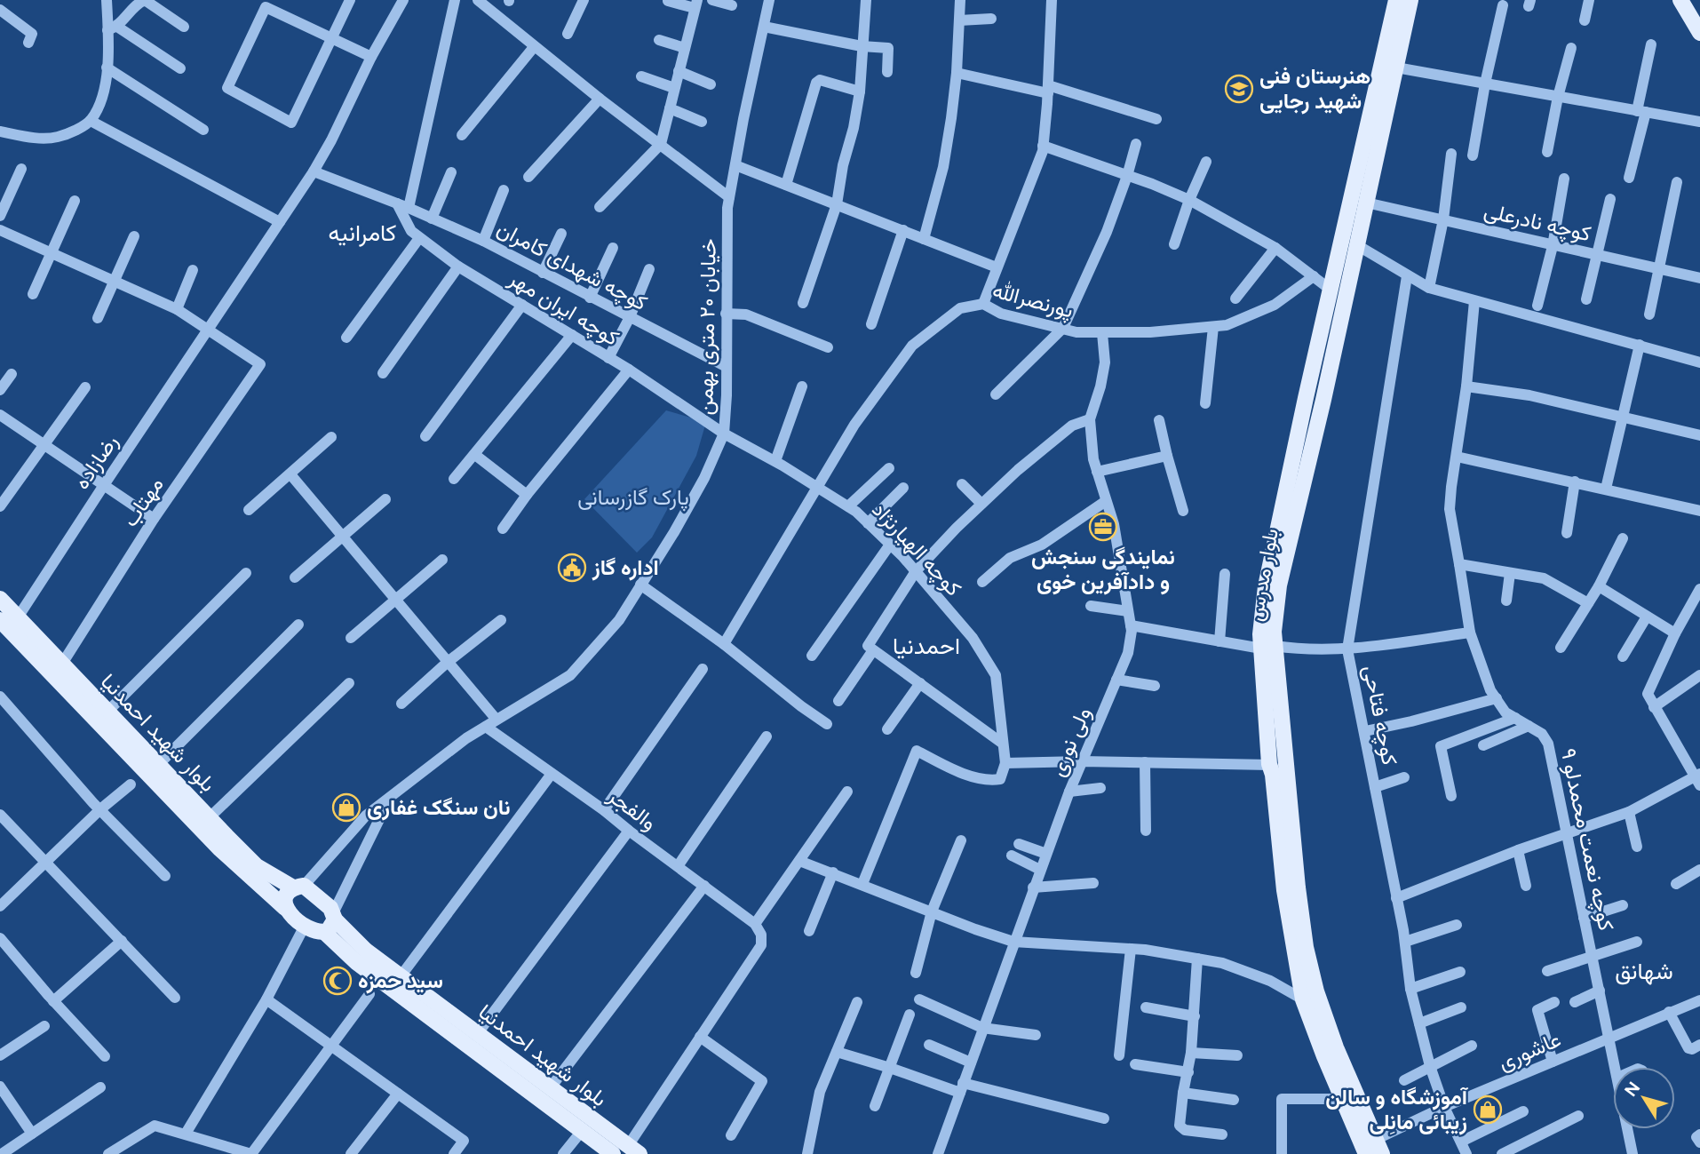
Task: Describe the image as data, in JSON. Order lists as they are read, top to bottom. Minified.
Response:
{"streets":{"main road":["بلوار مدرس","بلوار شهید احمدنیا"],"street":["کوچه نادرعلی","کوچه شهدای کامران","پورنصرالله","کوچه ایران مهر","خیابان ۲۰ متری بهمن","رضازاده","مهتاب","کوچه الهیارنژاد","کوچه فتاحی","ولی نوری","والفجر","کوچه نعمت محمدلو ۹","عاشوری"]},"crossings":[["کوچه نادرعلی","بلوار مدرس"],["کوچه شهدای کامران","کوچه ایران مهر"],["کوچه شهدای کامران","خیابان ۲۰ متری بهمن"],["کوچه شهدای کامران","رضازاده"],["پورنصرالله","کوچه الهیارنژاد"],["پورنصرالله","ولی نوری"],["کوچه ایران مهر","خیابان ۲۰ متری بهمن"],["کوچه ایران مهر","کوچه الهیارنژاد"],["خیابان ۲۰ متری بهمن","کوچه الهیارنژاد"],["خیابان ۲۰ متری بهمن","بلوار شهید احمدنیا"],["خیابان ۲۰ متری بهمن","والفجر"],["رضازاده","مهتاب"],["رضازاده","بلوار شهید احمدنیا"],["مهتاب","بلوار شهید احمدنیا"],["بلوار مدرس","عاشوری"],["کوچه فتاحی","عاشوری"],["کوچه نعمت محمدلو ۹","عاشوری"]],"districts":["کامرانیه","احمدنیا","شهانق"],"parks":["پارک گازرسانی"],"places":{"school or university":["هنرستان فنی شهید رجایی"],"office":["نمایندگی سنجش و دادآفرین خوی"],"public building":["اداره گاز"],"shop":["نان سنگک غفاری","آموزشگاه و سالن زیبائی مانِلی"],"mosque":["سید حمزه"]},"north":"top left"}
